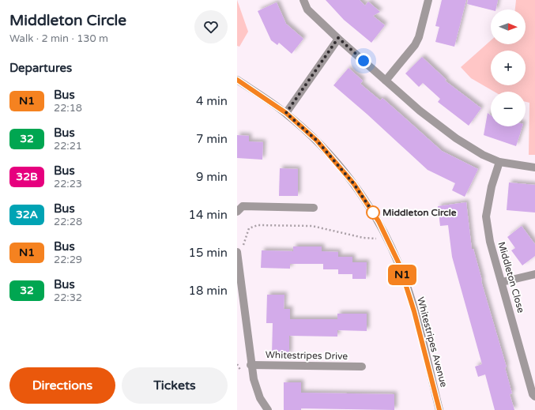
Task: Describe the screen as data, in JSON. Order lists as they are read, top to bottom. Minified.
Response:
{"streets":{"street":["Middleton Close","Whitestripes Avenue","Whitestripes Drive"]},"places":["Middleton Circle"],"lines":["bus line N1"],"north":"right","page":{"heading":[["Middleton Circle","Walk · 2 min · 130 m"],"Departures"],"on_map":"N1","map_buttons":["+","−"],"list":[{"mark":"N1","name":"Bus","note":"22:18","value":"4 min"},{"mark":"32","name":"Bus","note":"22:21","value":"7 min"},{"mark":"32B","name":"Bus","note":"22:23","value":"9 min"},{"mark":"32A","name":"Bus","note":"22:28","value":"14 min"},{"mark":"N1","name":"Bus","note":"22:29","value":"15 min"},{"mark":"32","name":"Bus","note":"22:32","value":"18 min"}],"buttons":["Directions","Tickets"]}}
